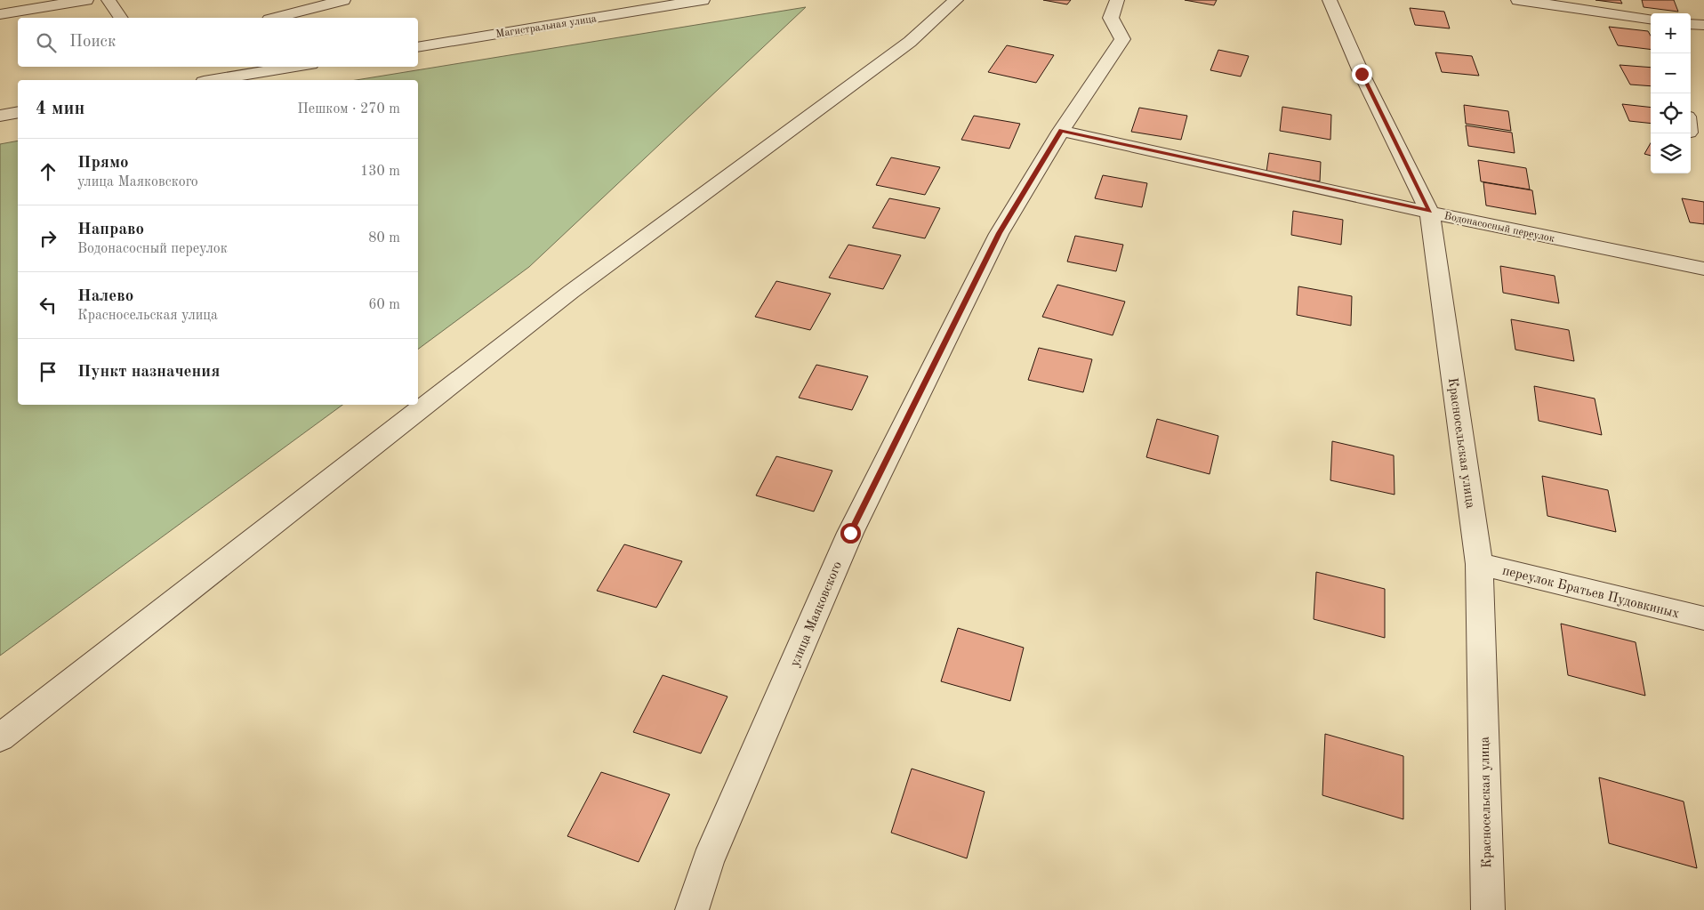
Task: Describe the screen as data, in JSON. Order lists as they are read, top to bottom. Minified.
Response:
{"streets":{"street":["Магистральная улица","Водонасосный переулок","Красносельская улица","переулок Братьев Пудовкиных","улица Маяковского"]},"crossings":[["Водонасосный переулок","Красносельская улица"],["Водонасосный переулок","улица Маяковского"],["Красносельская улица","переулок Братьев Пудовкиных"]],"page":{"map_buttons":["+","−"],"search":"Поиск","heading":["4 мин","Пешком · 270 m"],"list":[["Прямо","улица Маяковского","130 m"],["Направо","Водонасосный переулок","80 m"],["Налево","Красносельская улица","60 m"],"Пункт назначения"]}}
